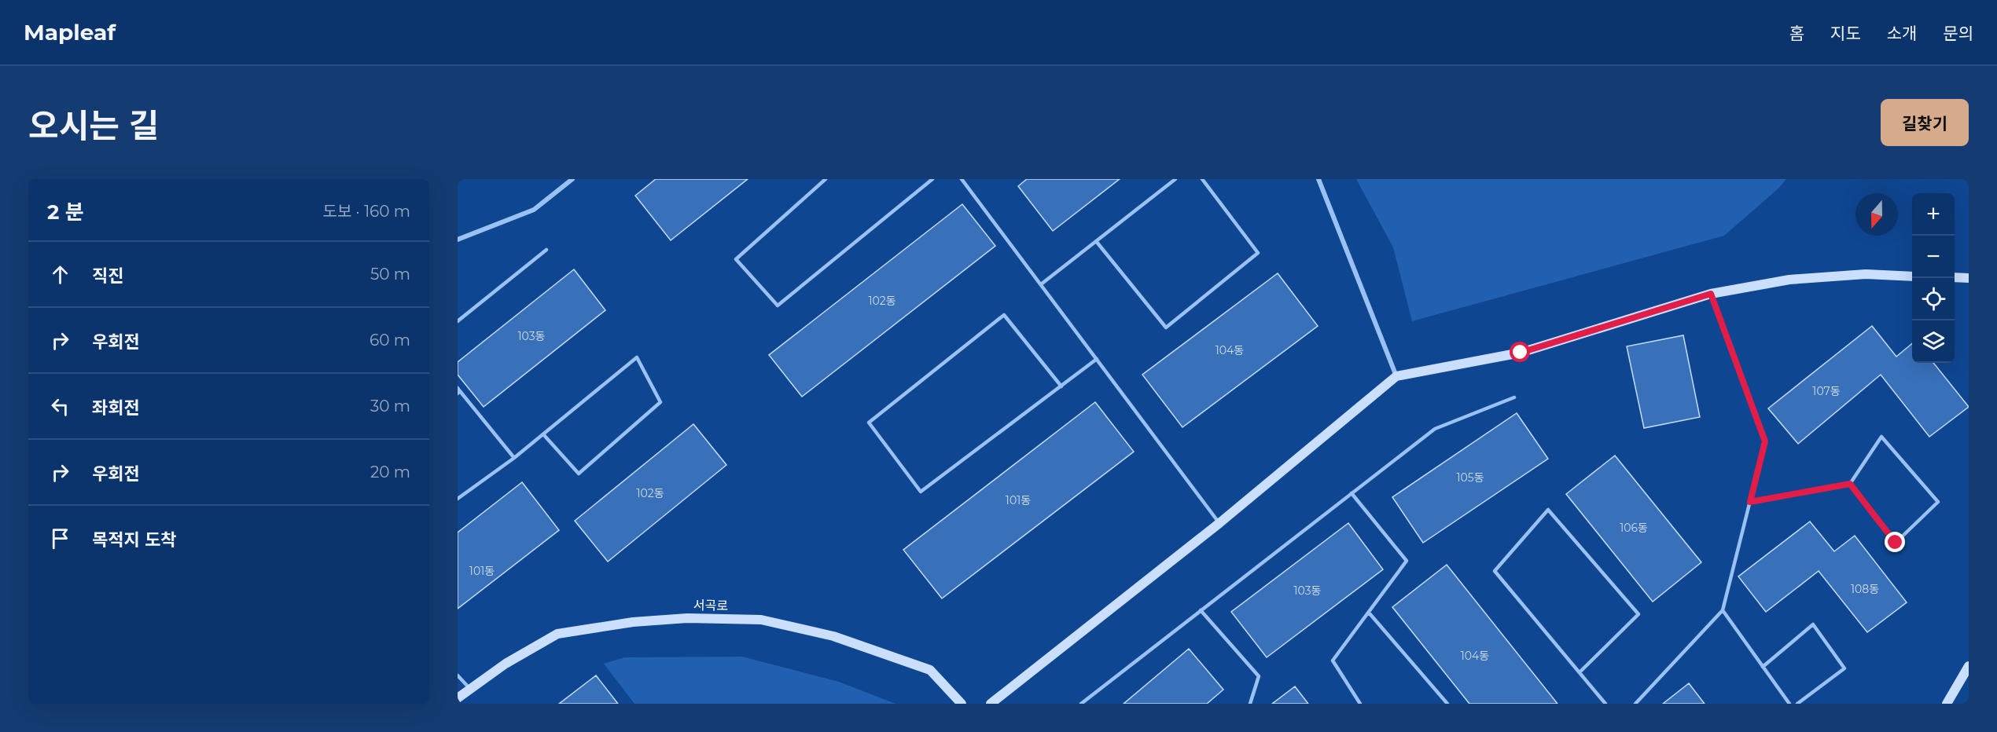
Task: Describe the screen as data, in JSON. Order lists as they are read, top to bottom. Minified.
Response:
{"streets":{"street":["서곡로"]},"house_numbers":["102동","103동","104동","107동","105동","102동","101동","106동","101동","108동","103동","104동"],"north":"bottom","page":{"header":"Mapleaf","nav":["홈","지도","소개","문의"],"title":"오시는 길","buttons":"길찾기","heading":["2 분","도보 · 160 m"],"map_buttons":["+","−"],"list":[["직진","50 m"],["우회전","60 m"],["좌회전","30 m"],["우회전","20 m"],"목적지 도착"]}}
